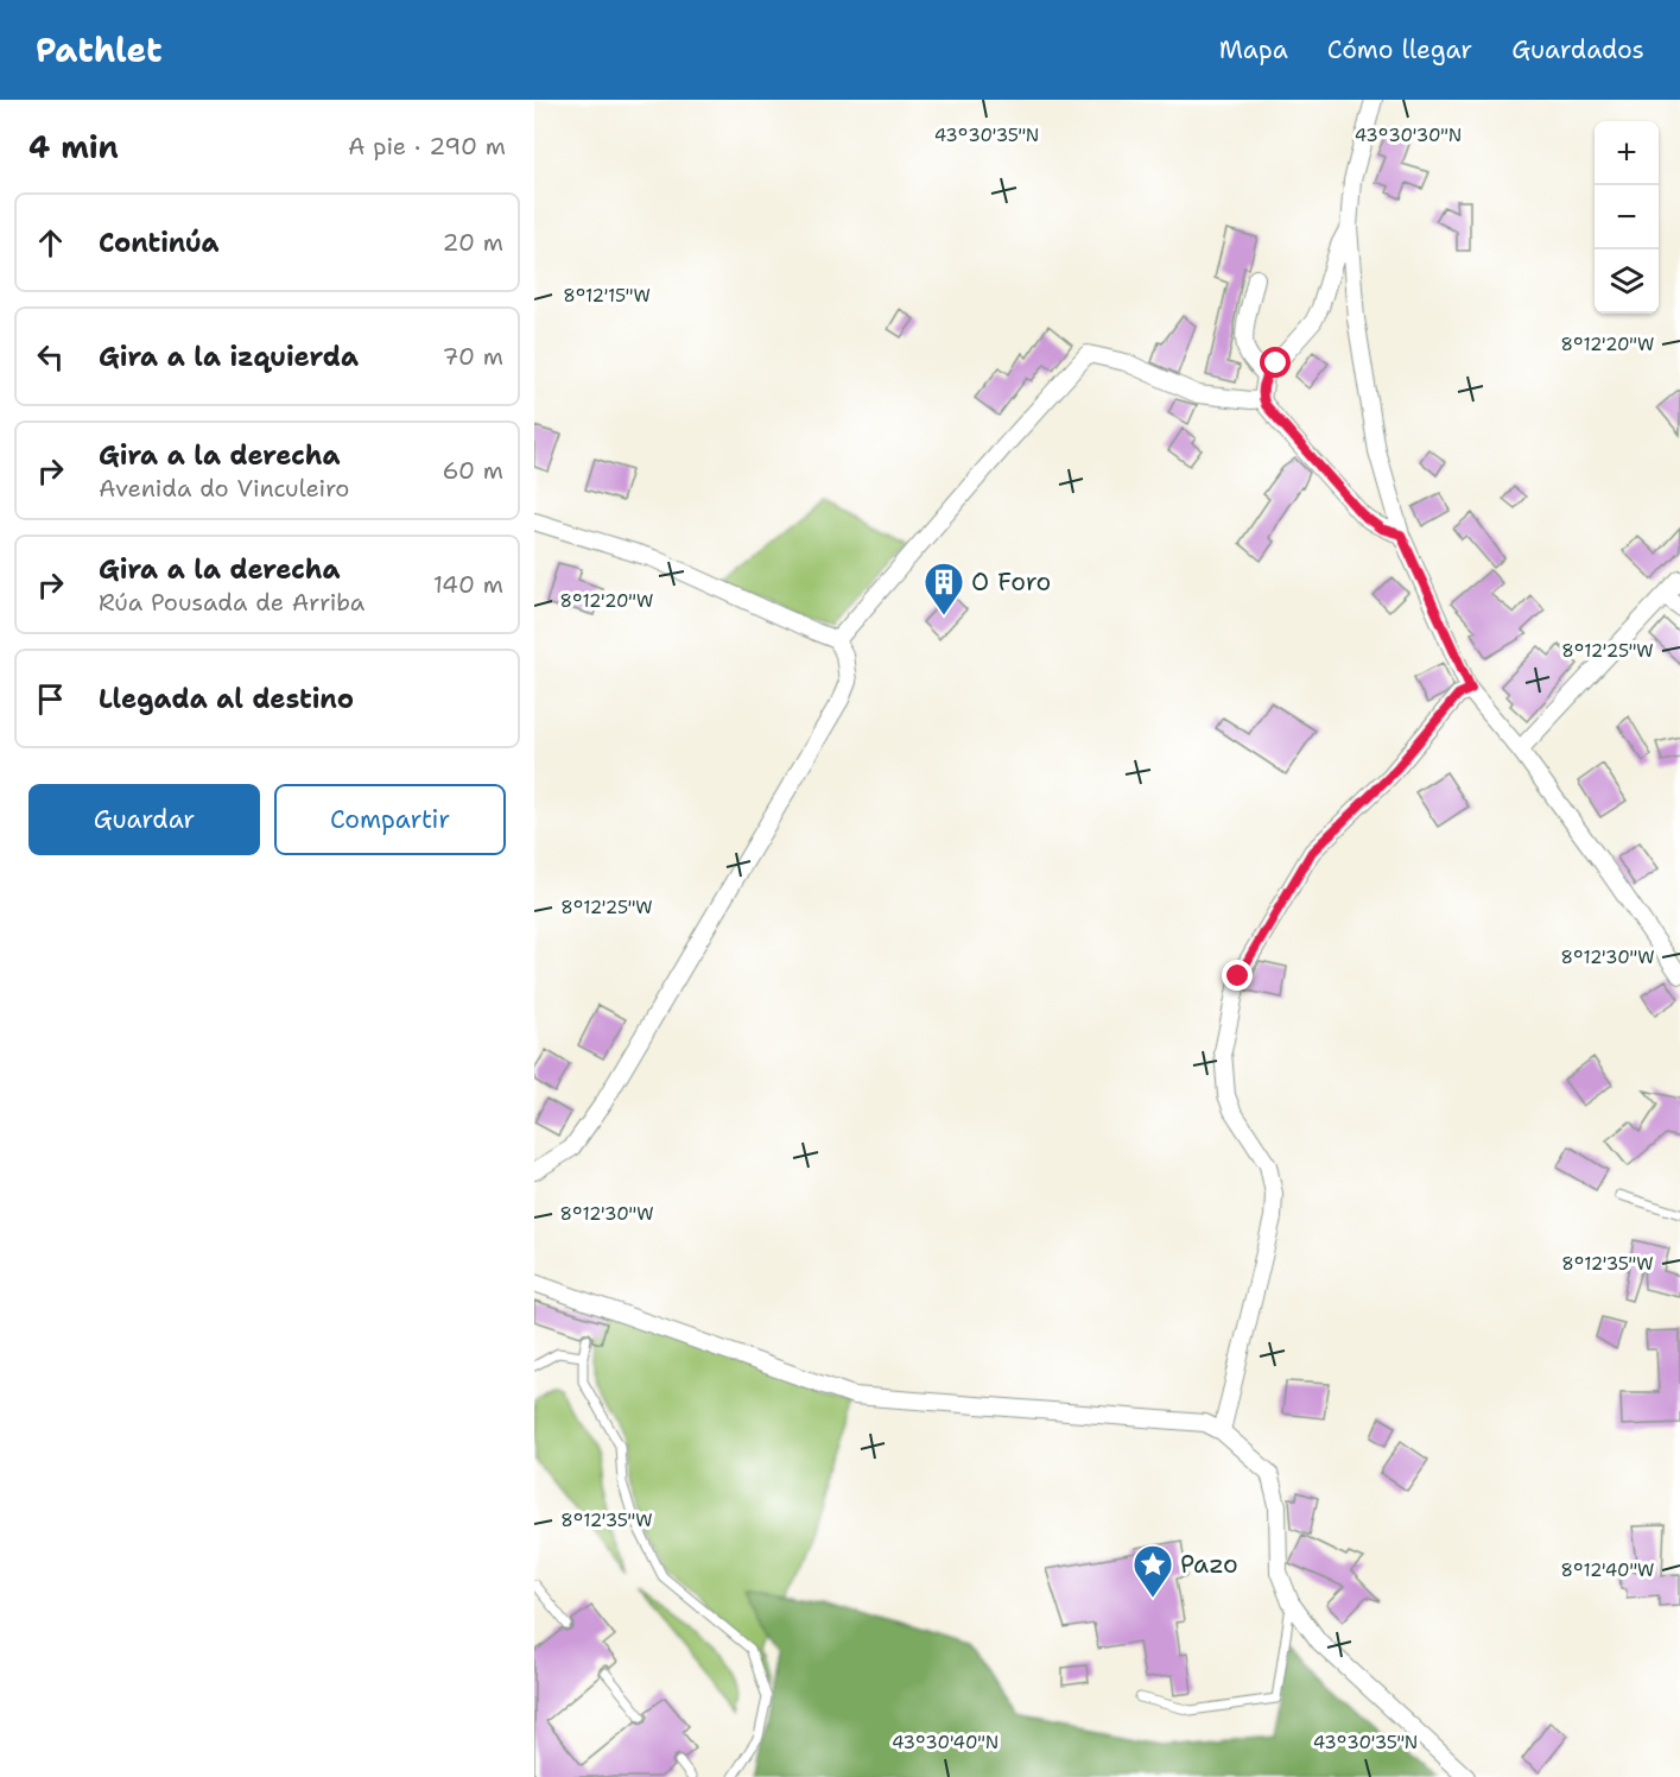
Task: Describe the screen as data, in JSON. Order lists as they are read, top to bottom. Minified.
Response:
{"places":{"building":["O Foro"],"place":["Pazo"]},"page":{"header":"Pathlet","nav":["Mapa","Cómo llegar","Guardados"],"heading":["4 min","A pie · 290 m"],"map_buttons":["+","−"],"list":[["Continúa","20 m"],["Gira a la izquierda","70 m"],["Gira a la derecha","Avenida do Vinculeiro","60 m"],["Gira a la derecha","Rúa Pousada de Arriba","140 m"],"Llegada al destino"],"buttons":["Guardar","Compartir"]},"coordinates":["43°30'35\"N","43°30'30\"N","8°12'15\"W","8°12'20\"W","8°12'25\"W","8°12'30\"W","8°12'35\"W","8°12'40\"W","43°30'40\"N"]}
